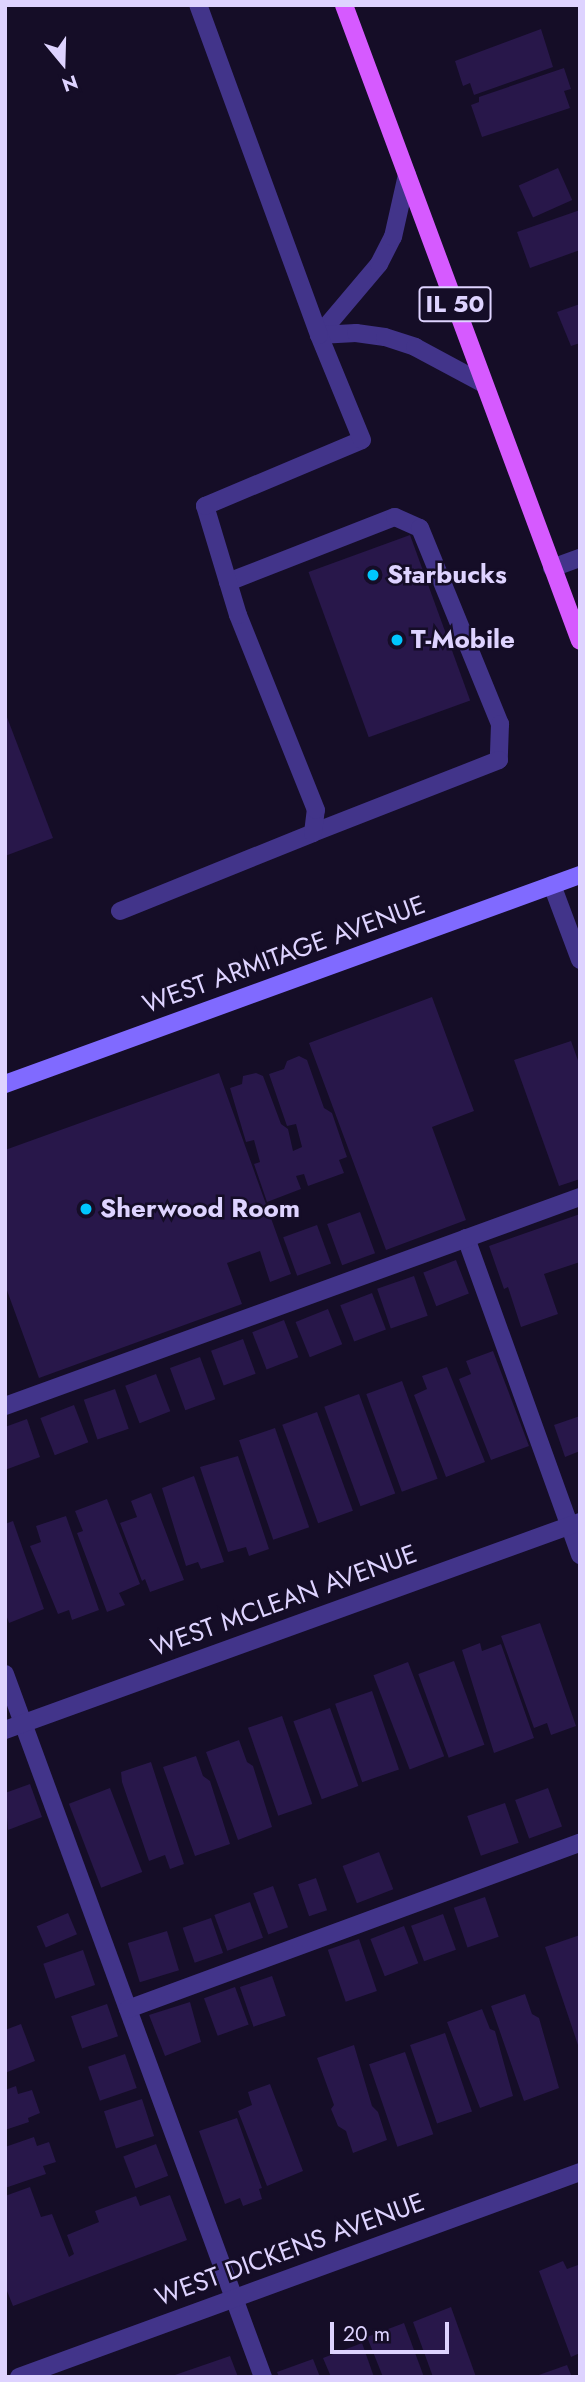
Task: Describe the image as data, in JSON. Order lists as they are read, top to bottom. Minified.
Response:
{"streets":{"main road":["IL 50","WEST ARMITAGE AVENUE"],"street":["WEST MCLEAN AVENUE","WEST DICKENS AVENUE"]},"places":["Starbucks","T-Mobile","Sherwood Room"],"scale_bar":"20 m","north":"bottom"}
